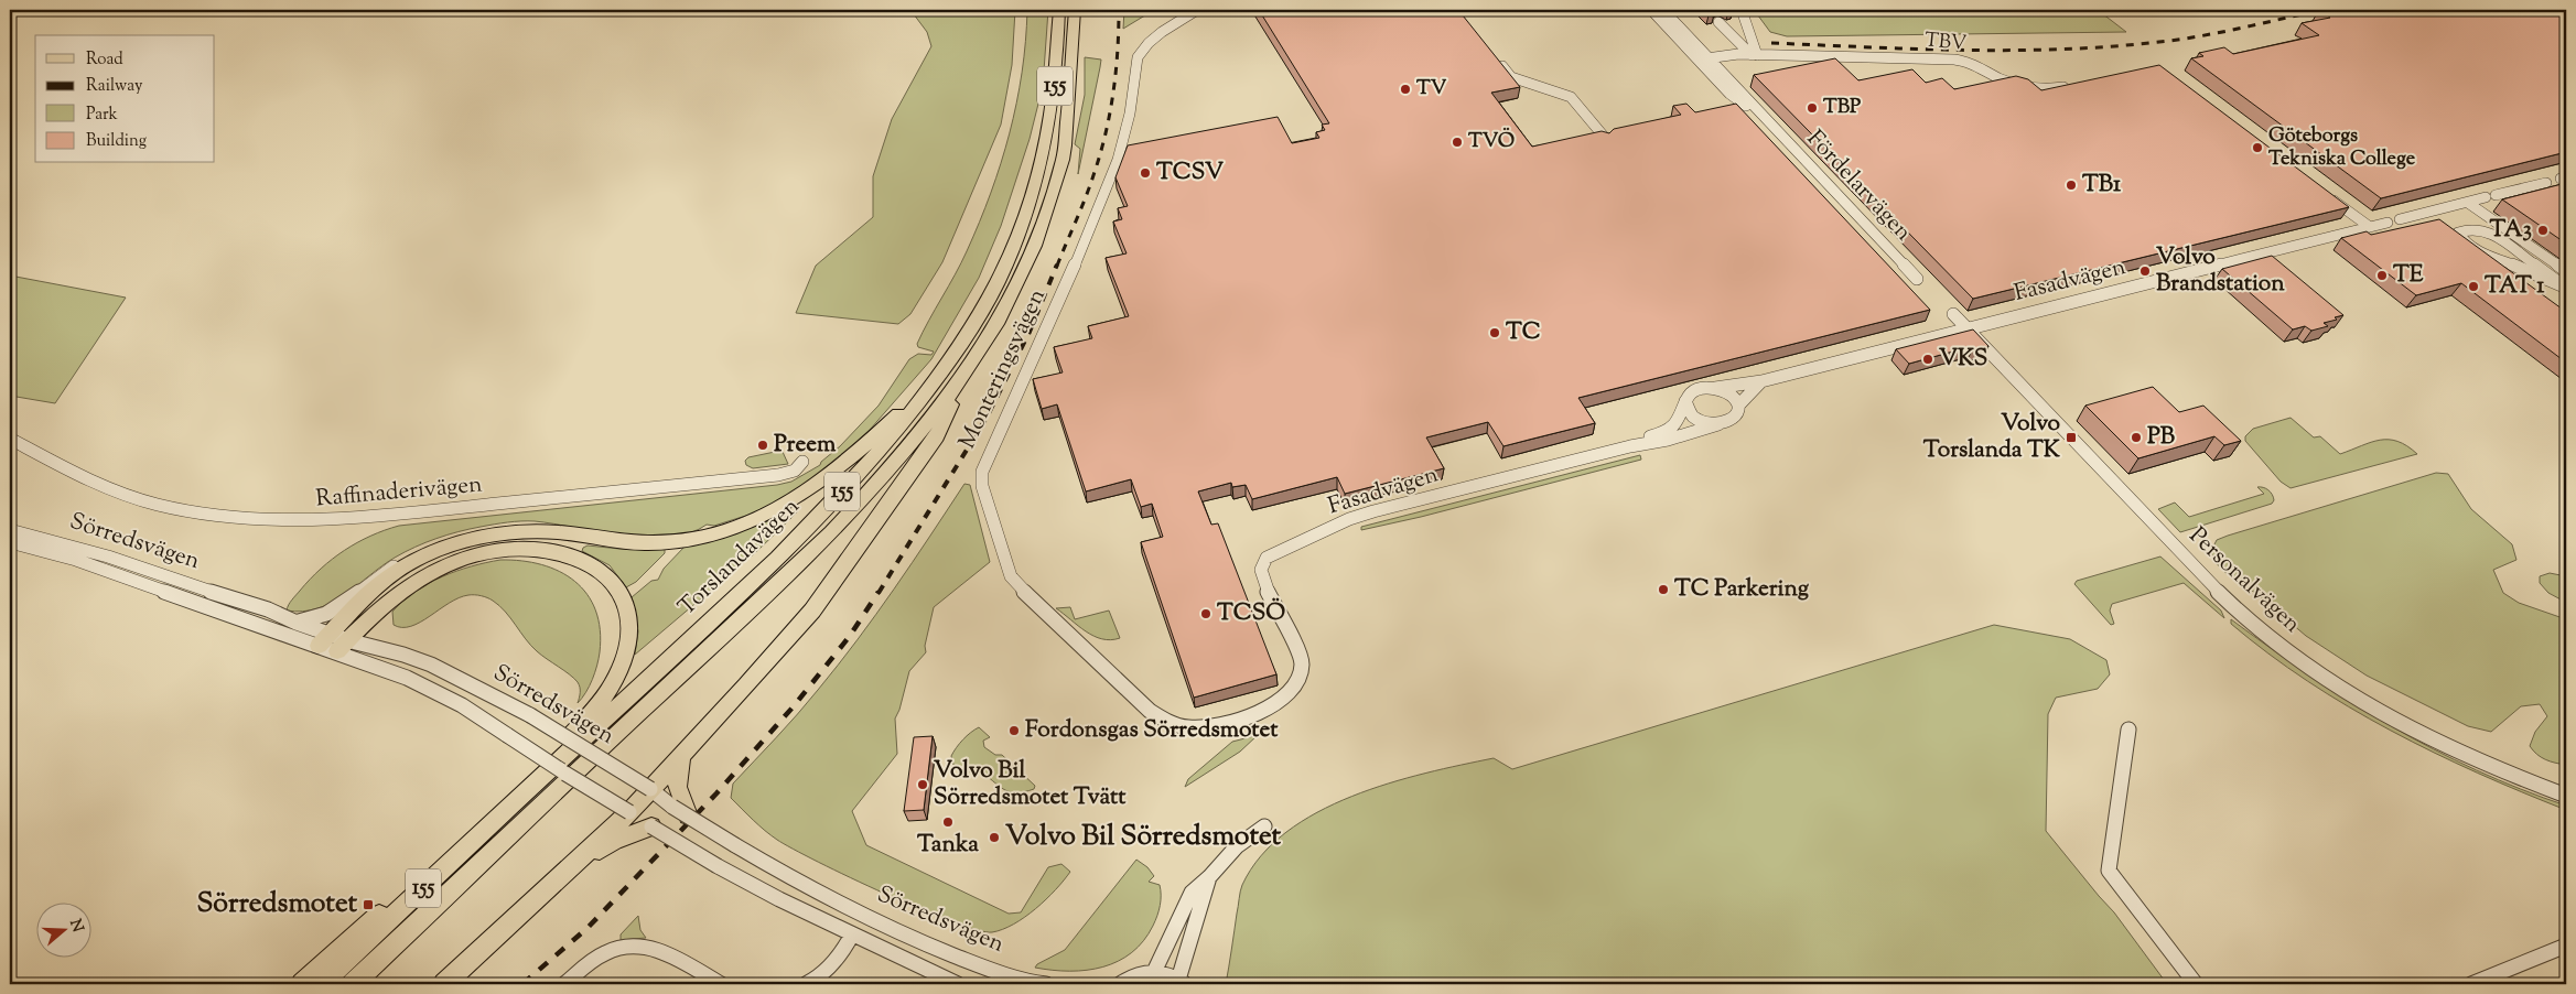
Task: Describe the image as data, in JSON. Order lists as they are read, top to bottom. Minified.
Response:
{"streets":{"main road":["155","Torslandavägen"],"street":["TBV","Fördelarvägen","Fasadvägen","Monteringsvägen","Raffinaderivägen","Sörredsvägen","Personalvägen"]},"crossings":[["TBV","Fördelarvägen"],["Fasadvägen","Monteringsvägen"],["Fasadvägen","Personalvägen"]],"places":{"other":["TV","TBP","TVÖ","Göteborgs Tekniska College","TCSV","TB1","TA3","Volvo Brandstation","TE","TAT 1","TC","VKS","PB","Preem","TC Parkering","TCSÖ","Fordonsgas Sörredsmotet","Volvo Bil Sörredsmotet Tvätt","Tanka","Volvo Bil Sörredsmotet"],"transit":["Volvo Torslanda TK","Sörredsmotet"]},"legend":["Road","Railway","Park","Building"],"north":"right"}
